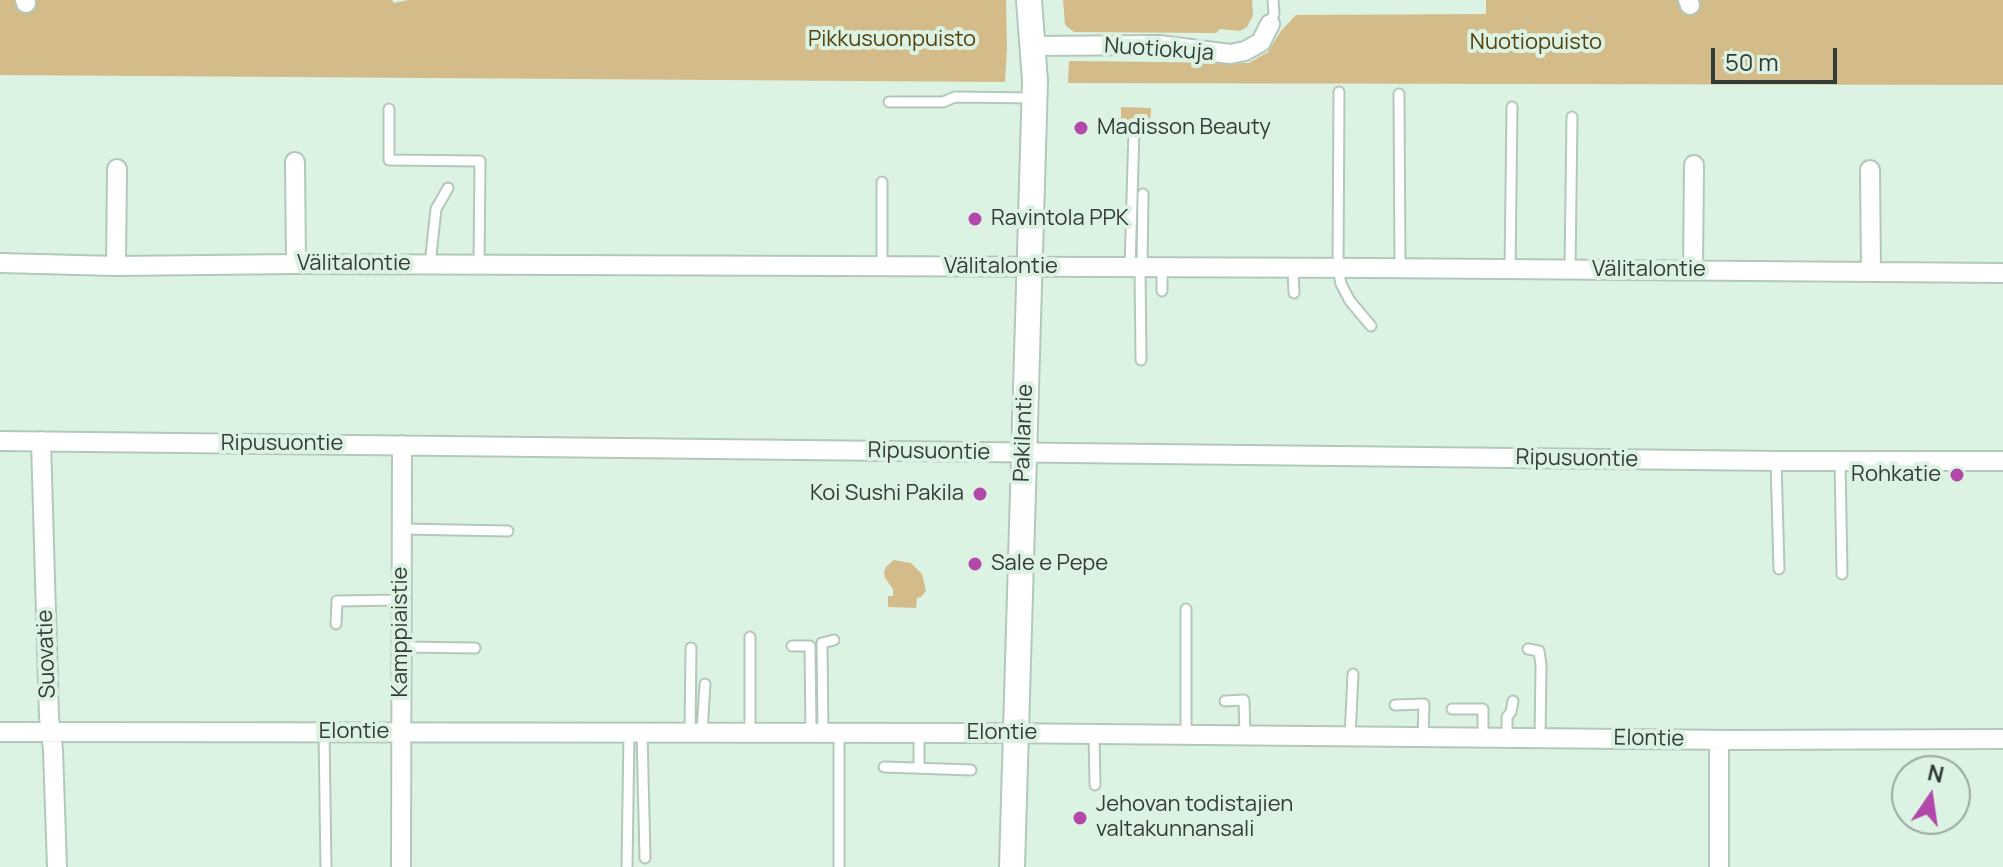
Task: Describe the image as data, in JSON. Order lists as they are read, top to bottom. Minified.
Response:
{"streets":{"main road":["Pakilantie"],"street":["Nuotiokuja","Välitalontie","Ripusuontie","Kamppiaistie","Suovatie","Elontie"]},"crossings":[["Nuotiokuja","Pakilantie"],["Välitalontie","Pakilantie"],["Pakilantie","Ripusuontie"],["Pakilantie","Elontie"],["Ripusuontie","Kamppiaistie"],["Ripusuontie","Suovatie"],["Kamppiaistie","Elontie"],["Suovatie","Elontie"]],"parks":["Pikkusuonpuisto","Nuotiopuisto"],"places":["Madisson Beauty","Ravintola PPK","Rohkatie","Koi Sushi Pakila","Sale e Pepe","Jehovan todistajien valtakunnansali"],"scale_bar":"50 m","north":"top"}
